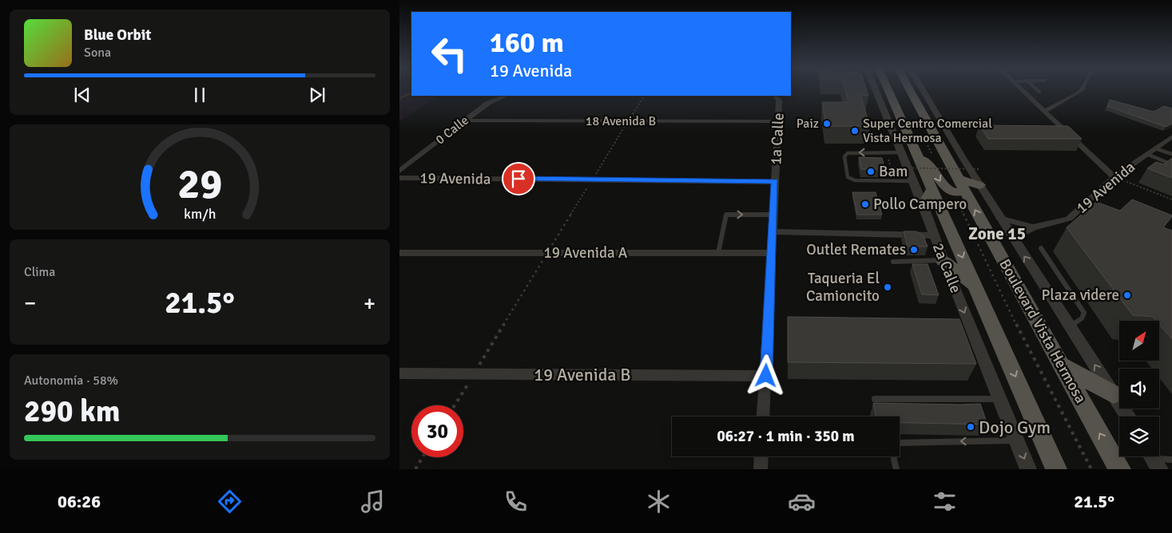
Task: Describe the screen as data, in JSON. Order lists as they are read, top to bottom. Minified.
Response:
{"streets":{"main road":["Boulevard Vista Hermosa"],"street":["18 Avenida B","0 Calle","1a Calle","19 Avenida","19 Avenida A","2a Calle","19 Avenida B"]},"crossings":[["18 Avenida B","0 Calle"],["18 Avenida B","1a Calle"],["1a Calle","19 Avenida"],["1a Calle","19 Avenida A"],["1a Calle","19 Avenida B"]],"districts":["Zone 15"],"places":["Paiz","Super Centro Comercial Vista Hermosa","Bam","Pollo Campero","Outlet Remates","Taqueria El Camioncito","Plaza videre","Dojo Gym"],"north":"top right","page":{"turn":["160 m","19 Avenida"],"song":["Blue Orbit","Sona"],"tile":["Clima",["Autonomía · 58%","290 km"]],"heat":["−","21.5°","+"],"limit":"30","trip":"06:27 · 1 min · 350 m","tabs":["06:26","21.5°"],"gauge":["29","km/h"]}}
